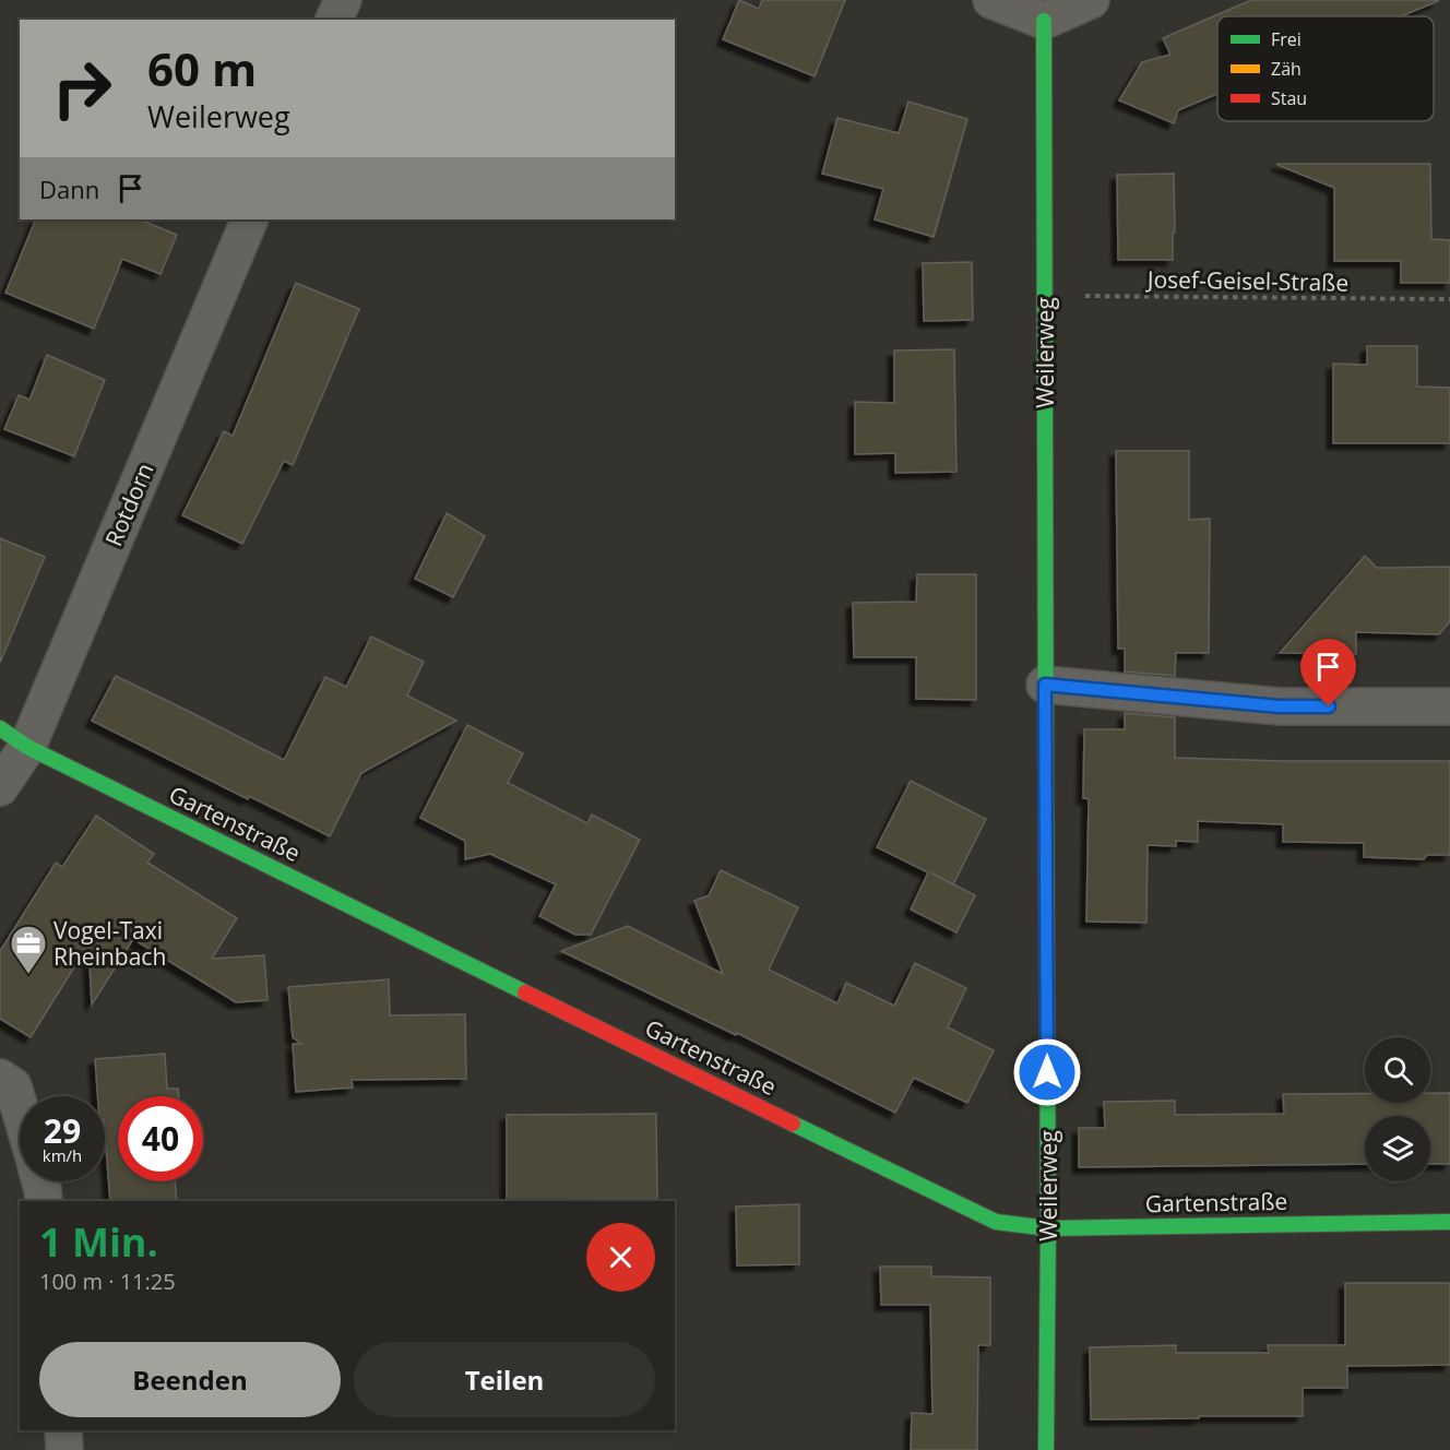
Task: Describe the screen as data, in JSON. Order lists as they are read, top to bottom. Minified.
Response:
{"streets":{"street":["Weilerweg","Rotdorn","Gartenstraße"],"path":["Josef-Geisel-Straße"]},"crossings":[["Josef-Geisel-Straße","Weilerweg"],["Weilerweg","Gartenstraße"],["Rotdorn","Gartenstraße"]],"places":{"office":["Vogel-Taxi Rheinbach"]},"legend":["Frei","Zäh","Stau"],"page":{"turn":["60 m","Weilerweg"],"then":"Dann","speed":"29 km/h","limit":"40","heading":["1 Min.","100 m · 11:25"],"buttons":["Beenden","Teilen"]}}
